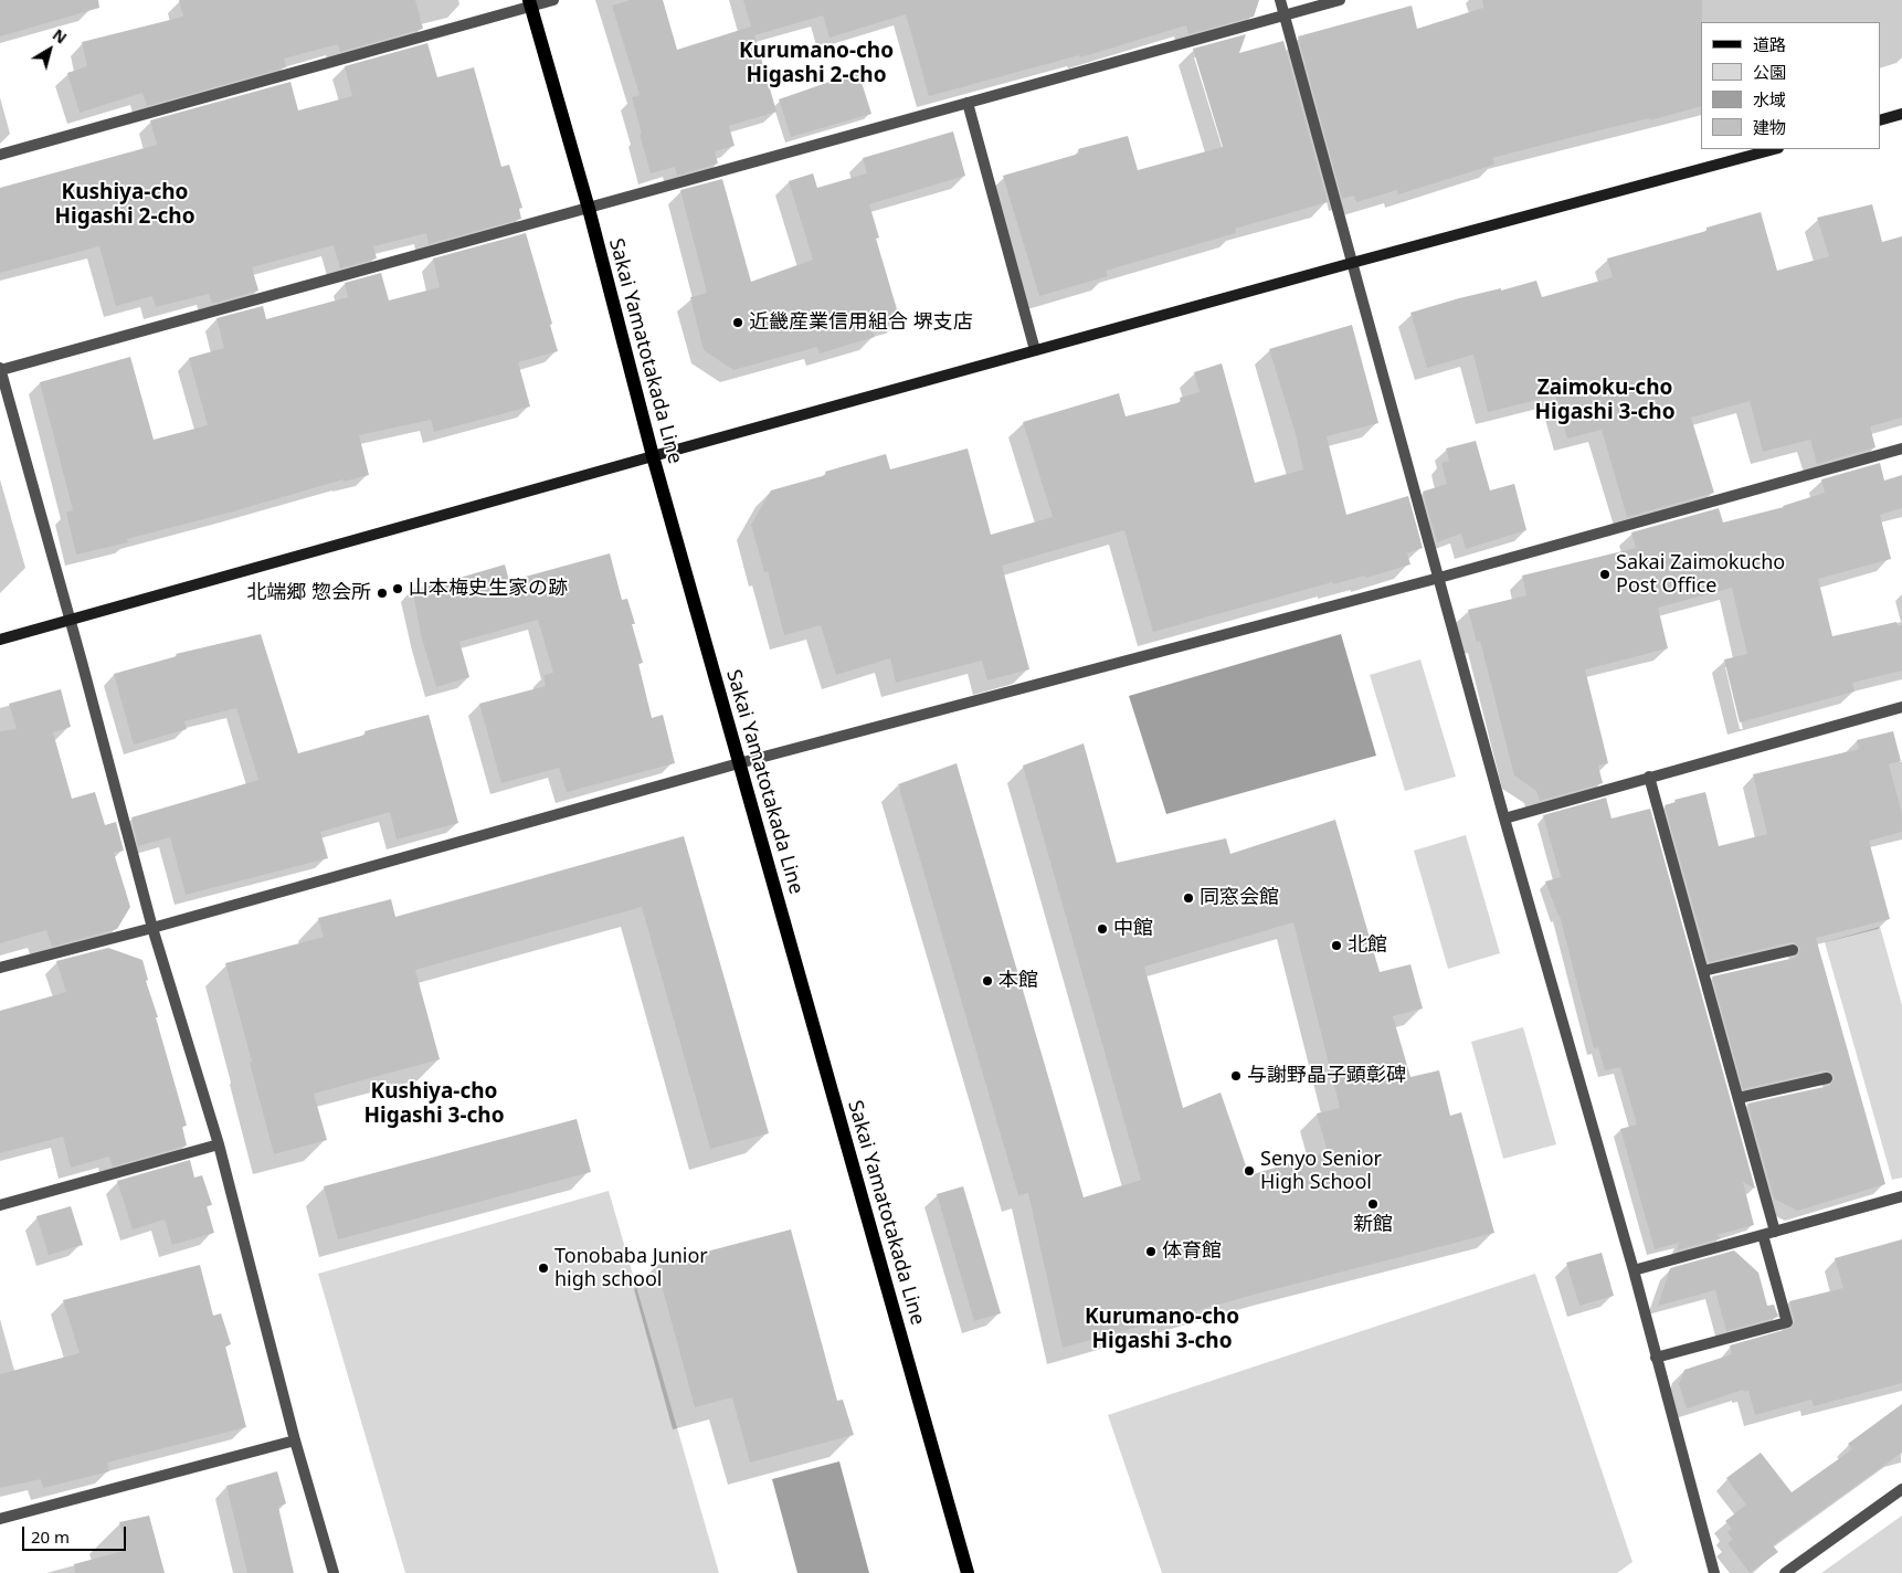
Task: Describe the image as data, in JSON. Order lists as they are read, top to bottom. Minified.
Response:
{"streets":{"main road":["Sakai Yamatotakada Line"]},"districts":["Kurumano-cho Higashi 2-cho","Kushiya-cho Higashi 2-cho","Zaimoku-cho Higashi 3-cho","Kushiya-cho Higashi 3-cho","Kurumano-cho Higashi 3-cho"],"places":["近畿産業信用組合 堺支店","Sakai Zaimokucho Post Office","山本梅史生家の跡","北端郷 惣会所","同窓会館","中館","北館","本館","与謝野晶子顕彰碑","Senyo Senior High School","新館","体育館","Tonobaba Junior high school"],"legend":["道路","公園","水域","建物"],"scale_bar":"20 m","north":"top right"}
